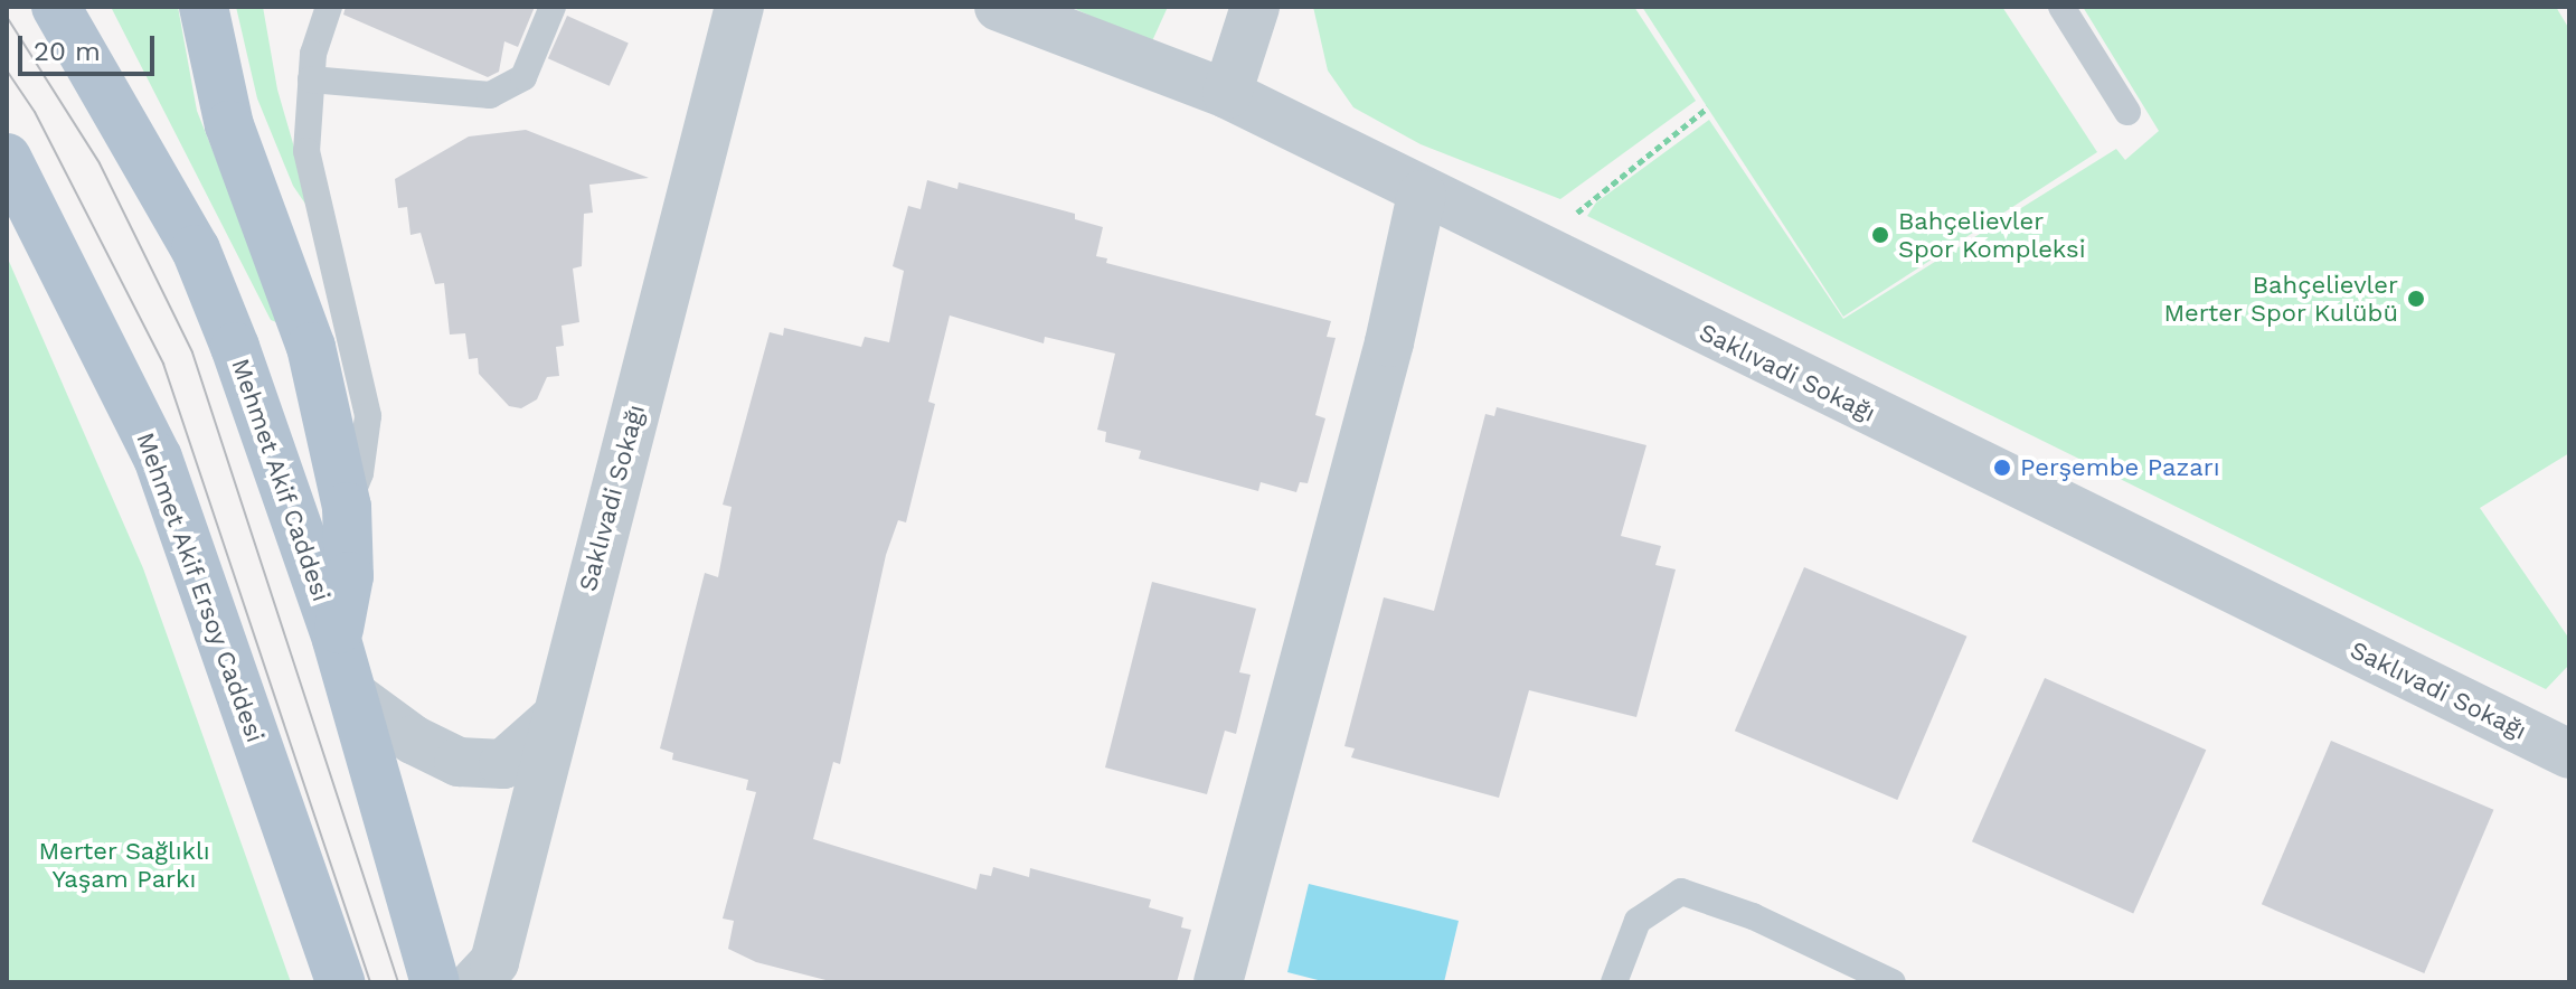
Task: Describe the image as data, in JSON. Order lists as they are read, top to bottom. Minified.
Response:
{"streets":{"main road":["Mehmet Akif Caddesi","Mehmet Akif Ersoy Caddesi"],"street":["Saklıvadi Sokağı"]},"parks":["Merter Sağlıklı Yaşam Parkı"],"places":["Bahçelievler Spor Kompleksi","Bahçelievler Merter Spor Kulübü","Perşembe Pazarı"],"scale_bar":"20 m"}
